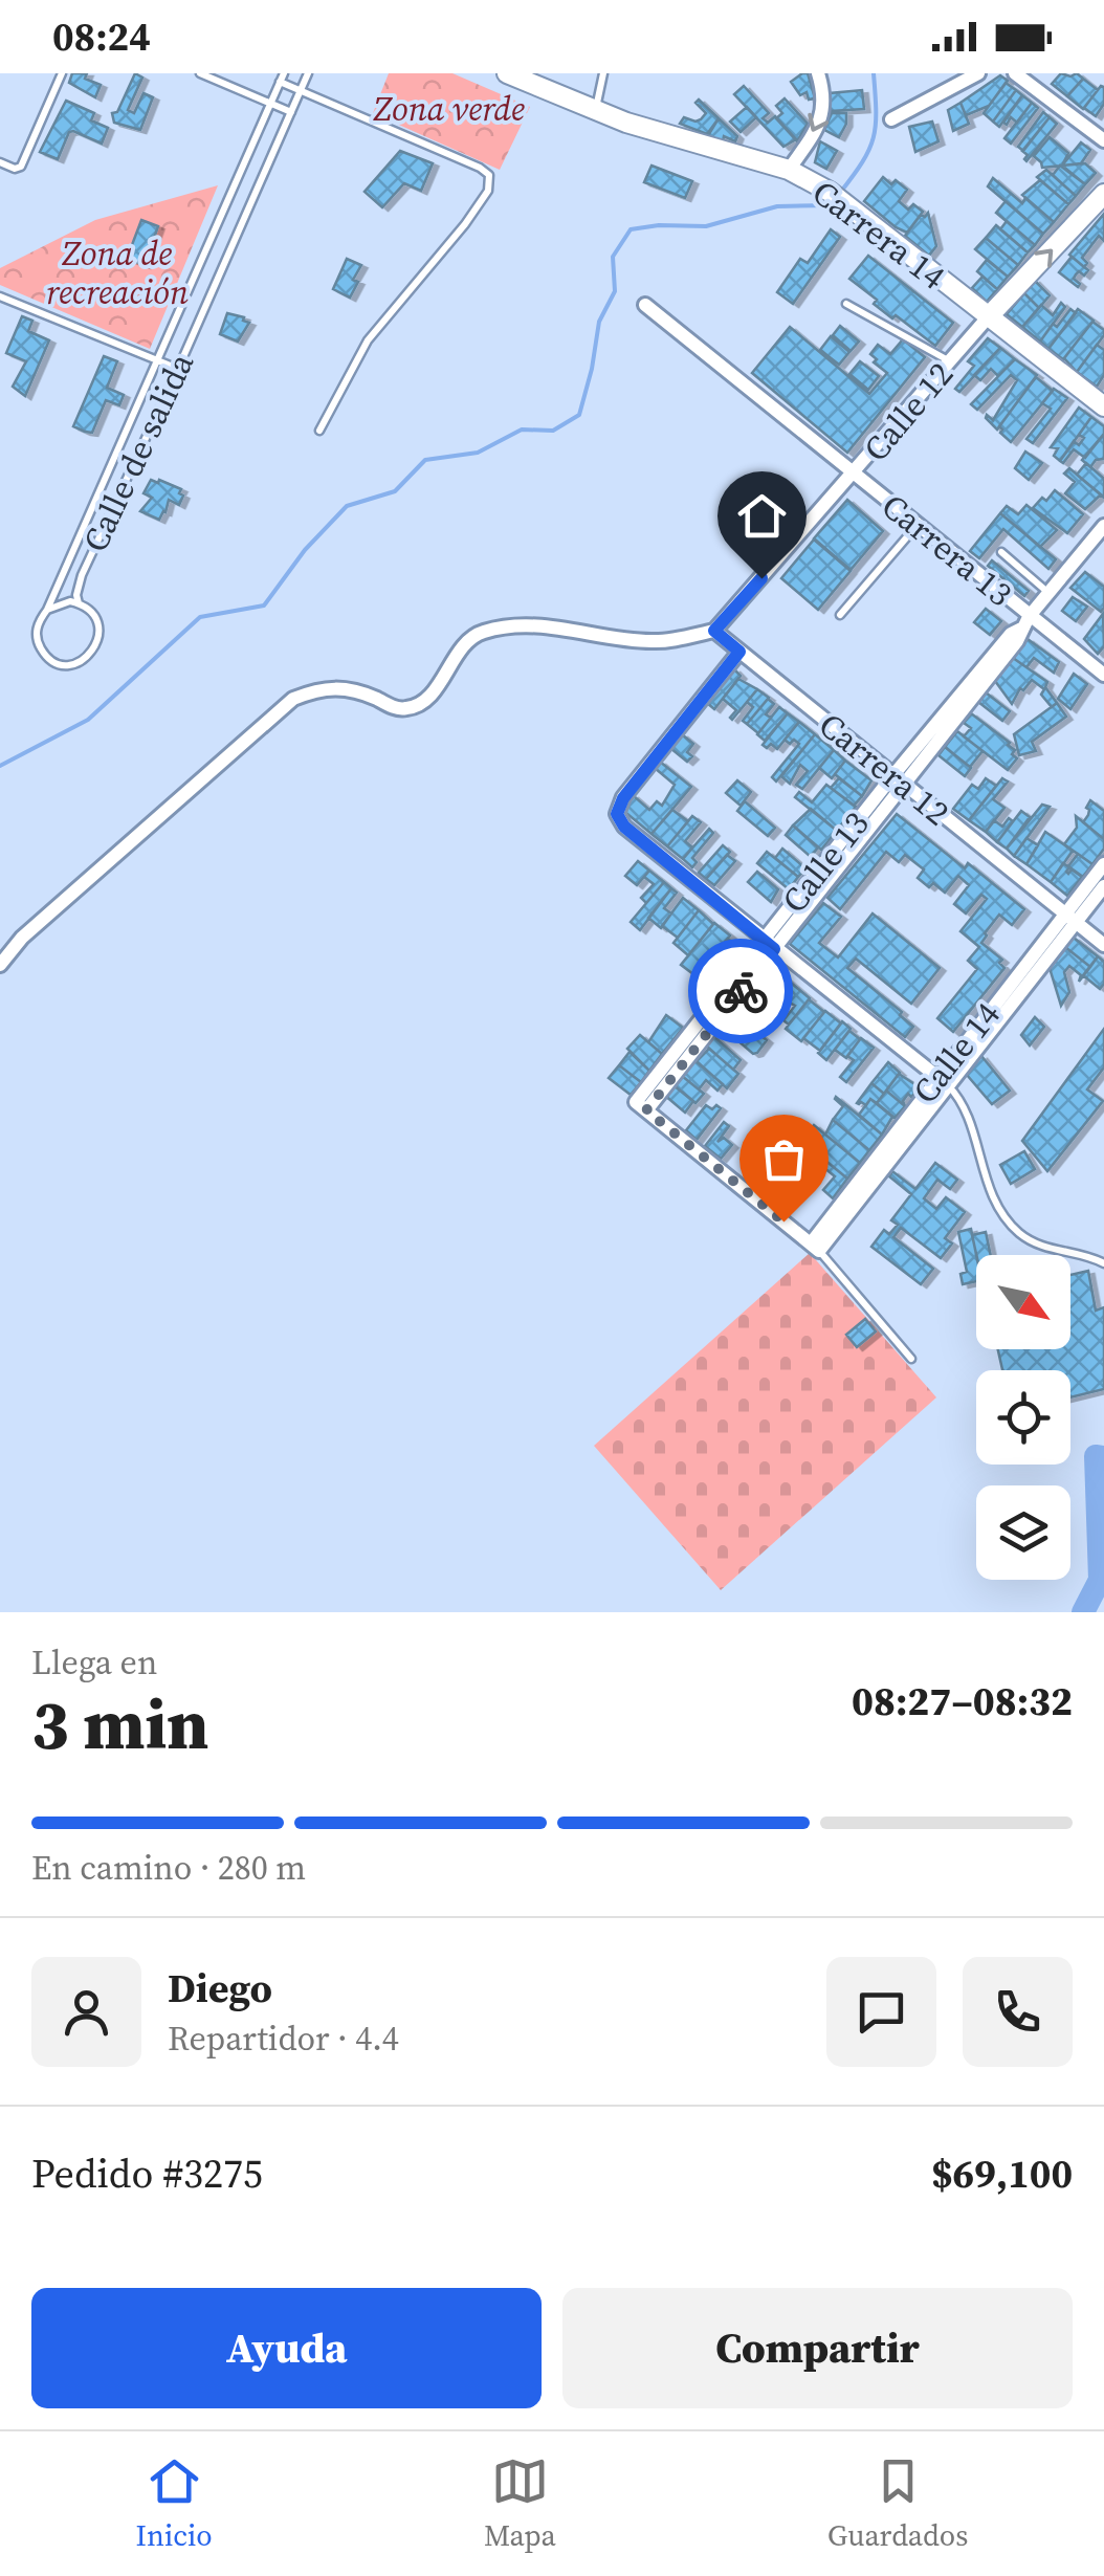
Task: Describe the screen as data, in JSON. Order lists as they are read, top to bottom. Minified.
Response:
{"streets":{"street":["Carrera 14","Calle 12","Carrera 13","Carrera 12","Calle 13","Calle 14"],"lane":["Calle de salida"]},"crossings":[["Carrera 14","Calle 12"],["Calle 12","Carrera 13"],["Calle 12","Carrera 12"],["Carrera 13","Calle 13"],["Carrera 12","Calle 13"],["Carrera 12","Calle 14"],["Calle 13","Calle 14"]],"parks":["Zona verde","Zona de recreación"],"north":"bottom right","page":{"status":"08:24","heading":["3 min","Llega en","08:27–08:32"],"panel":["Diego","Repartidor · 4.4","Pedido #3275","$69,100"],"bar":"En camino · 280 m","buttons":["Ayuda","Compartir"],"tabs":["Inicio","Mapa","Guardados"]}}
